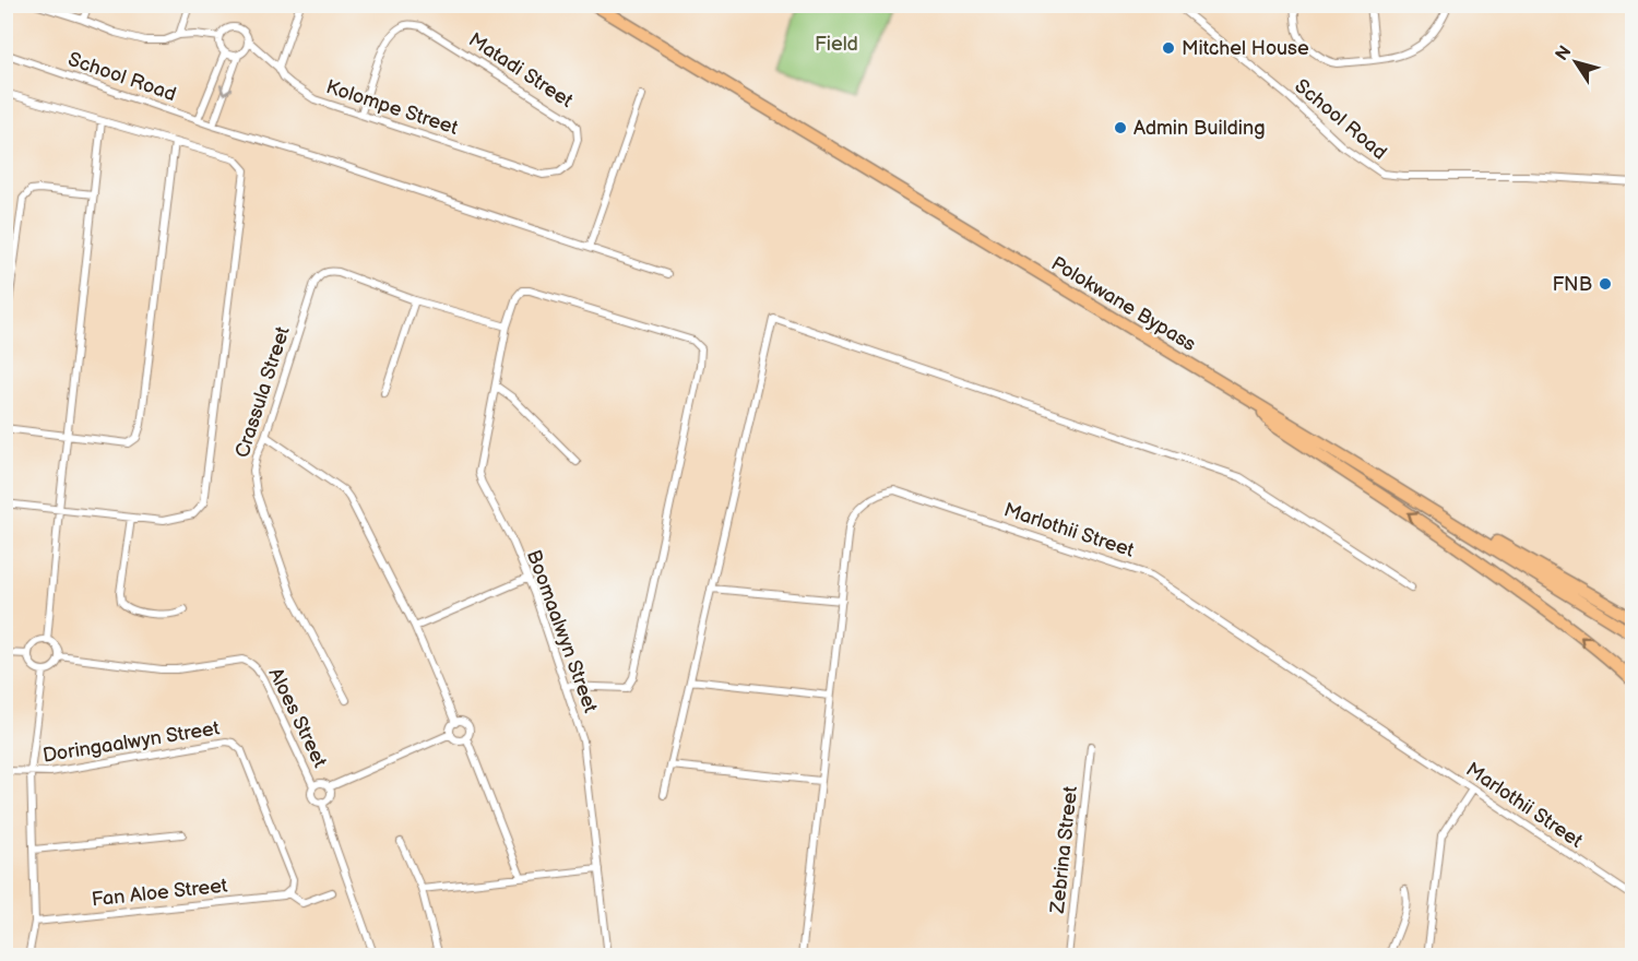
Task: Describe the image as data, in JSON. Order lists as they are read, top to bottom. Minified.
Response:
{"streets":{"highway":["Polokwane Bypass"],"street":["Matadi Street","School Road","Kolompe Street","Crassula Street","Marlothii Street","Boomaalwyn Street","Aloes Street","Doringaalwyn Street","Zebrina Street","Fan Aloe Street"]},"crossings":[["Matadi Street","Kolompe Street"],["Crassula Street","Boomaalwyn Street"],["Doringaalwyn Street","Fan Aloe Street"]],"parks":["Field"],"places":["Mitchel House","Admin Building","FNB"],"north":"top left"}
